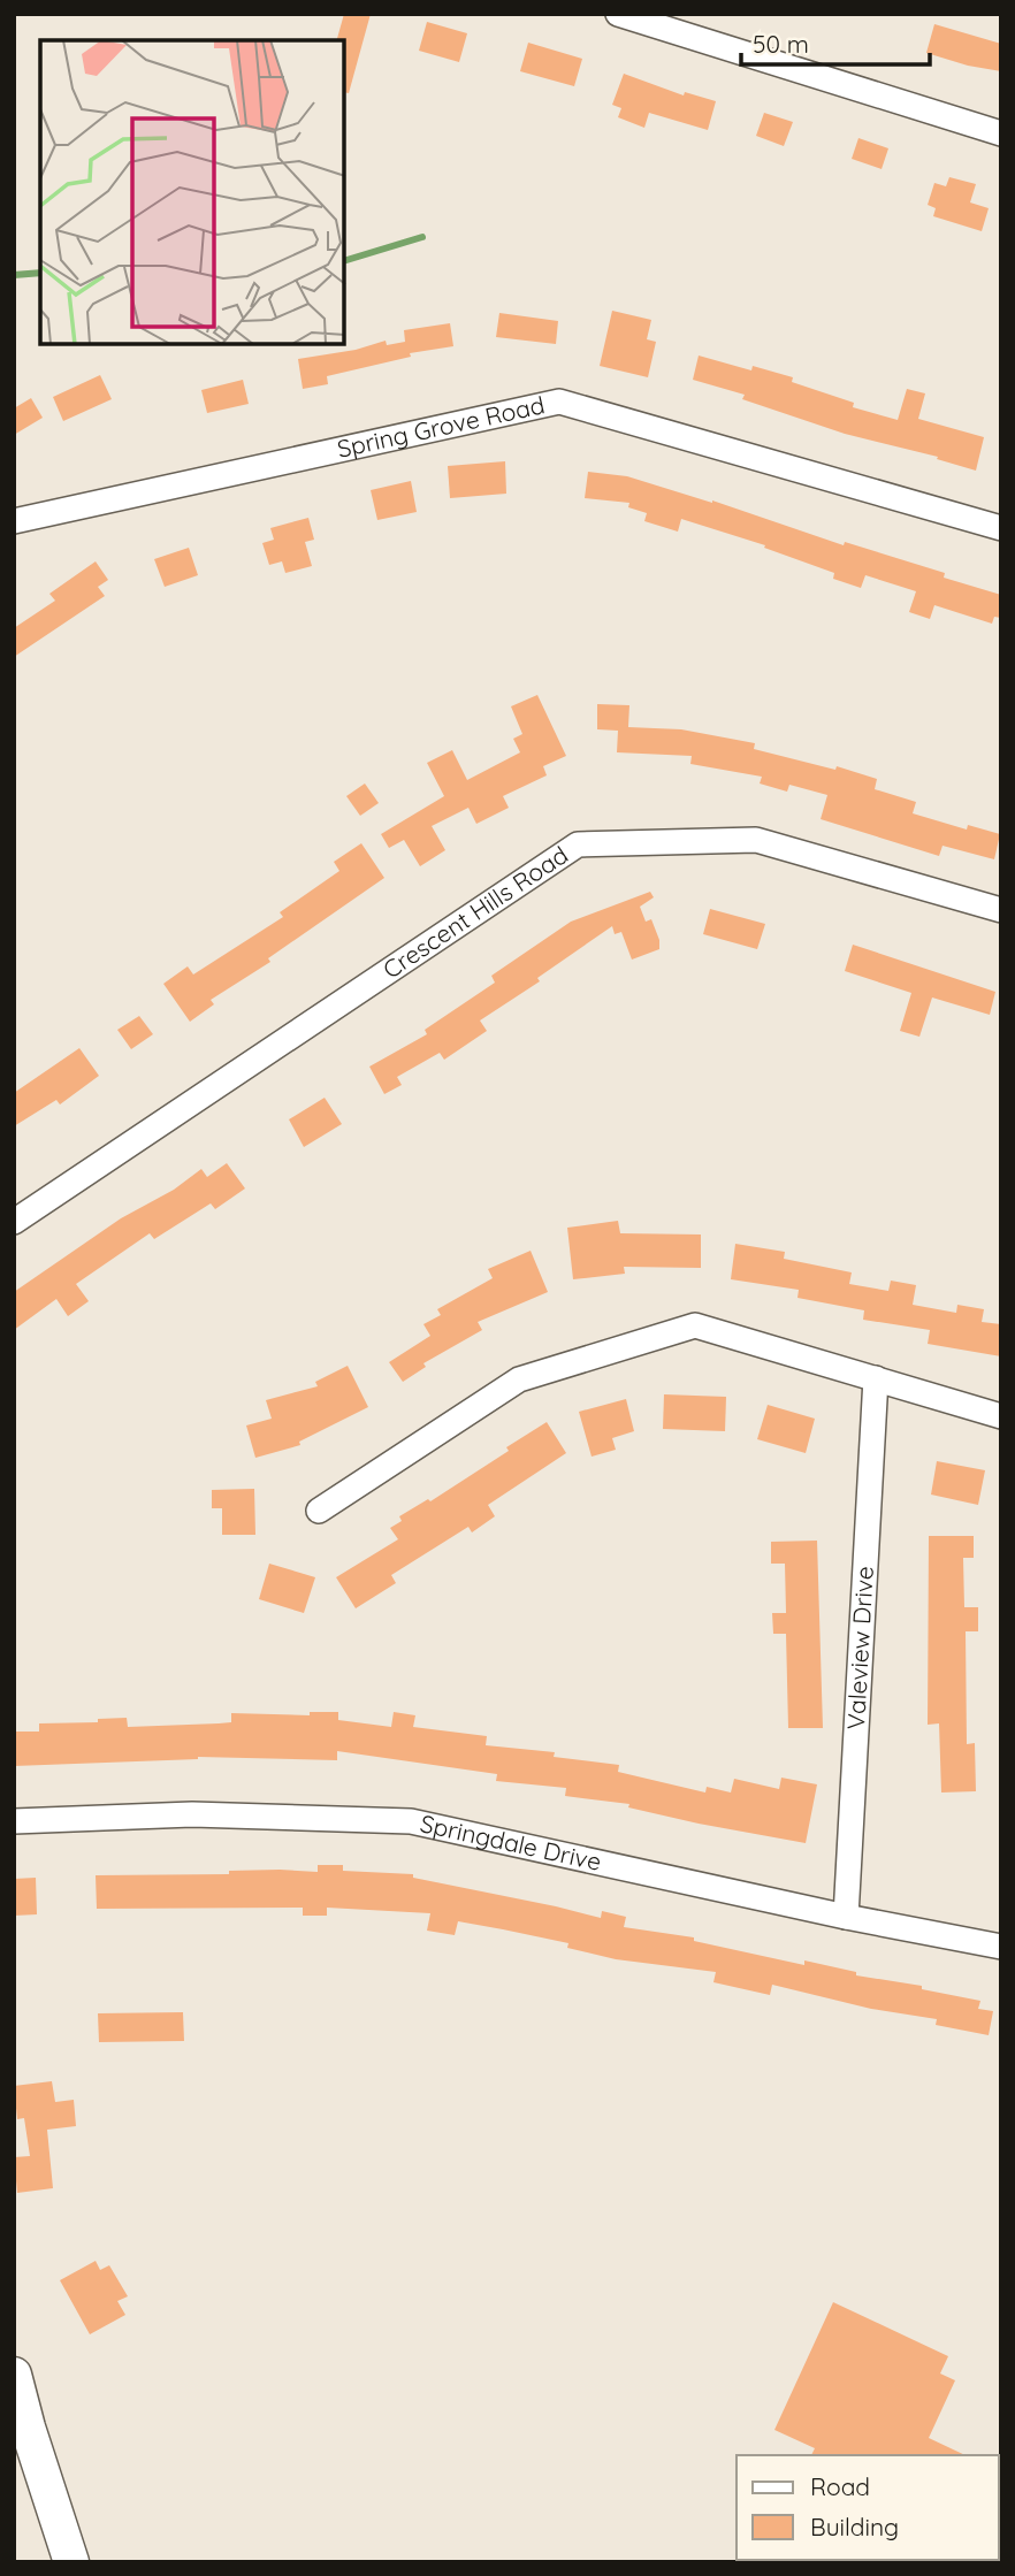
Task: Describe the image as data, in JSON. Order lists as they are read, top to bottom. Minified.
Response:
{"streets":{"street":["Spring Grove Road","Crescent Hills Road","Valeview Drive","Springdale Drive"]},"crossings":[["Valeview Drive","Springdale Drive"]],"legend":["Road","Building"],"scale_bar":"50 m"}
